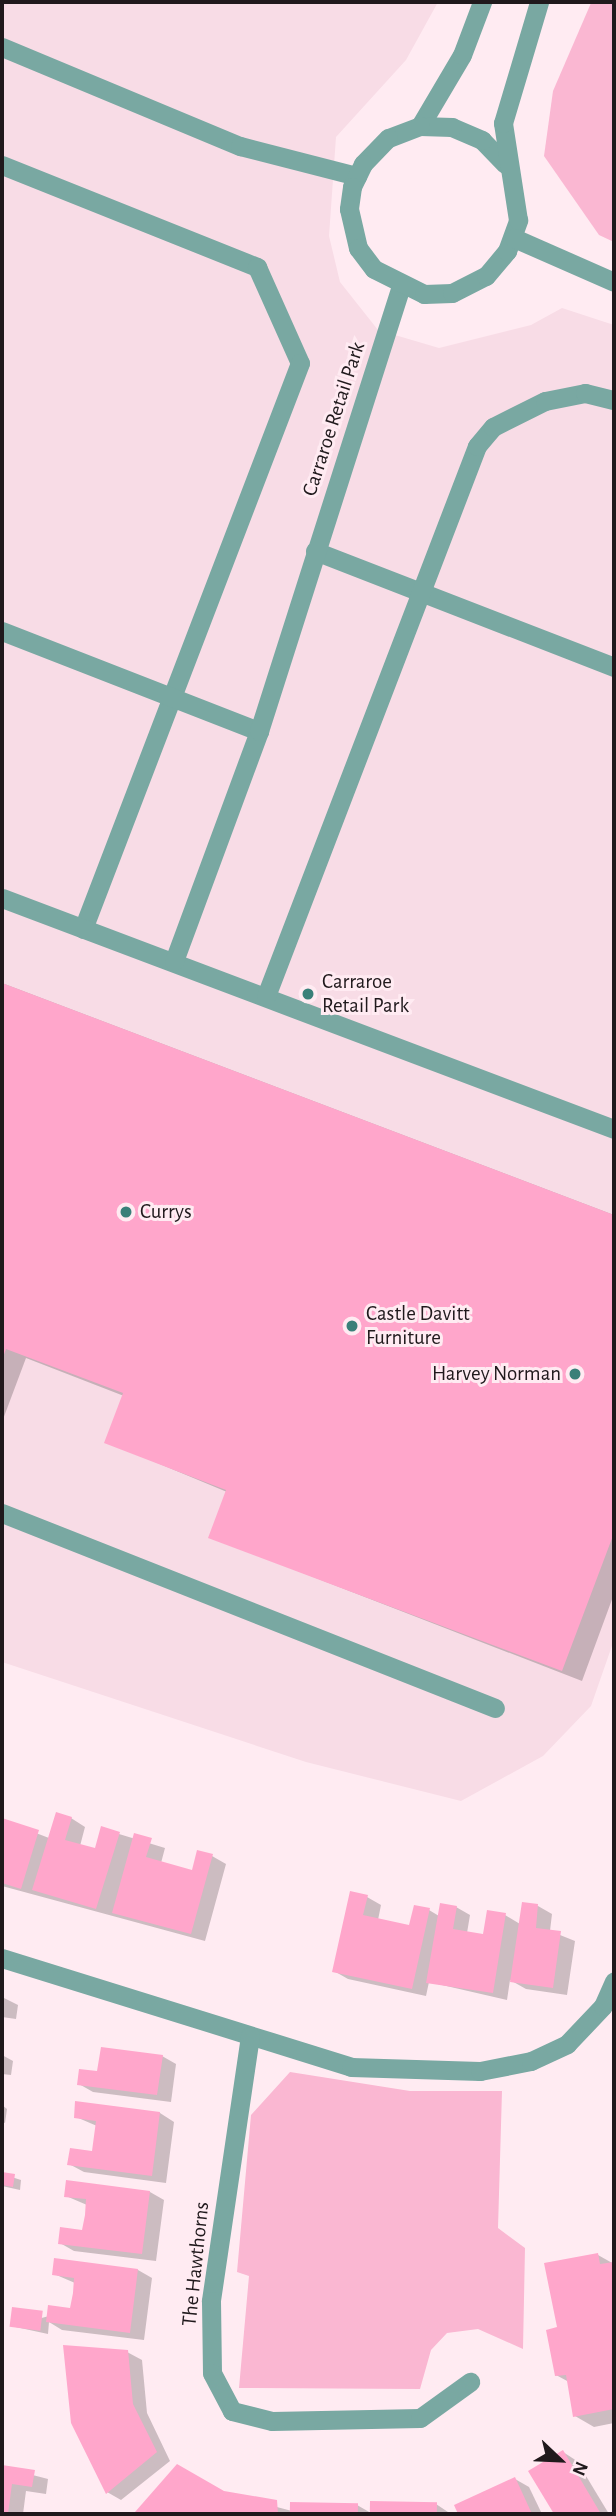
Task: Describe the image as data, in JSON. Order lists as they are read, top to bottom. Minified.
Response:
{"streets":{"street":["Carraroe Retail Park","The Hawthorns"]},"places":["Carraroe Retail Park","Currys","Castle Davitt Furniture","Harvey Norman"],"north":"bottom right"}
